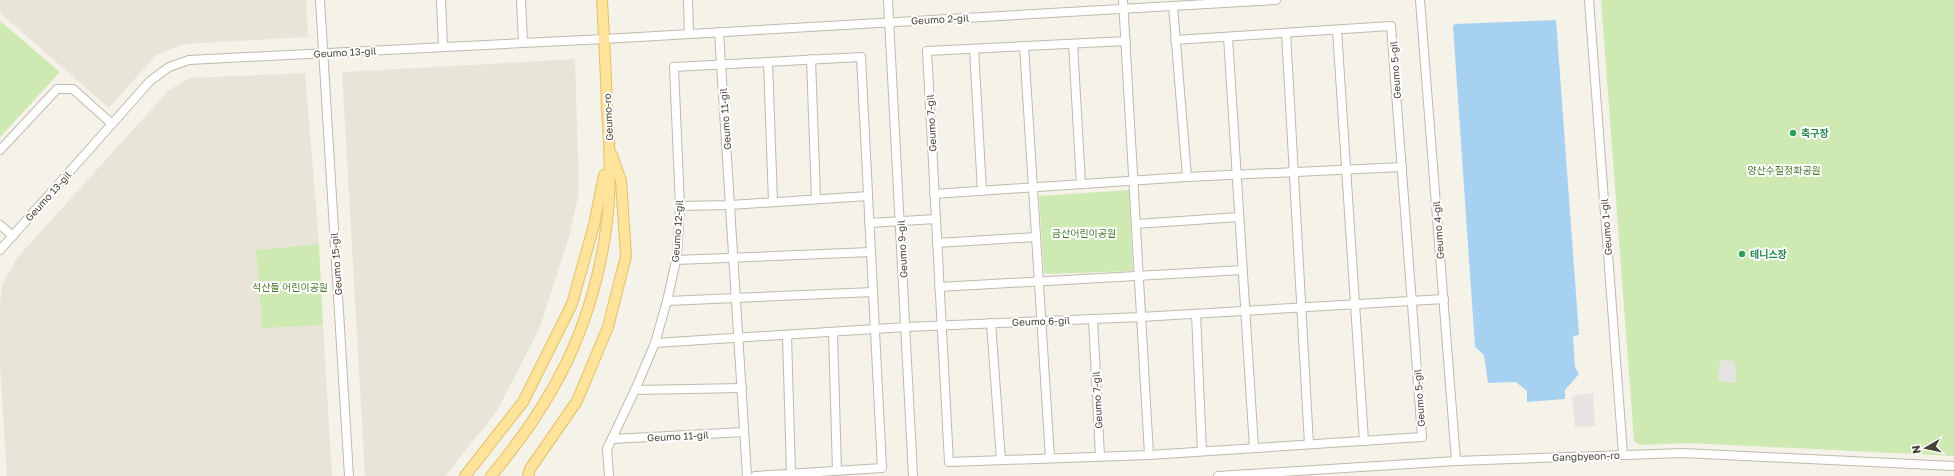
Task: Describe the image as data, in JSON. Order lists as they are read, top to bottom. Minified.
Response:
{"streets":{"main road":["Geumo-ro"],"street":["Geumo 2-gil","Geumo 13-gil","Geumo 5-gil","Geumo 11-gil","Geumo 7-gil","Geumo 1-gil","Geumo 4-gil","Geumo 12-gil","Geumo 9-gil","Geumo 15-gil","Geumo 6-gil","Gangbyeon-ro"]},"crossings":[["Geumo 2-gil","Geumo 13-gil"],["Geumo 2-gil","Geumo-ro"],["Geumo 2-gil","Geumo 11-gil"],["Geumo 2-gil","Geumo 9-gil"],["Geumo 13-gil","Geumo-ro"],["Geumo 13-gil","Geumo 15-gil"],["Geumo 5-gil","Geumo 7-gil"],["Geumo 11-gil","Geumo 12-gil"],["Geumo 7-gil","Geumo 6-gil"],["Geumo 1-gil","Gangbyeon-ro"],["Geumo 4-gil","Gangbyeon-ro"],["Geumo 12-gil","Geumo 6-gil"],["Geumo 9-gil","Geumo 6-gil"]],"parks":["양산수질정화공원","금산어린이공원","석산들 어린이공원"],"places":["축구장","테니스장"],"north":"left"}
